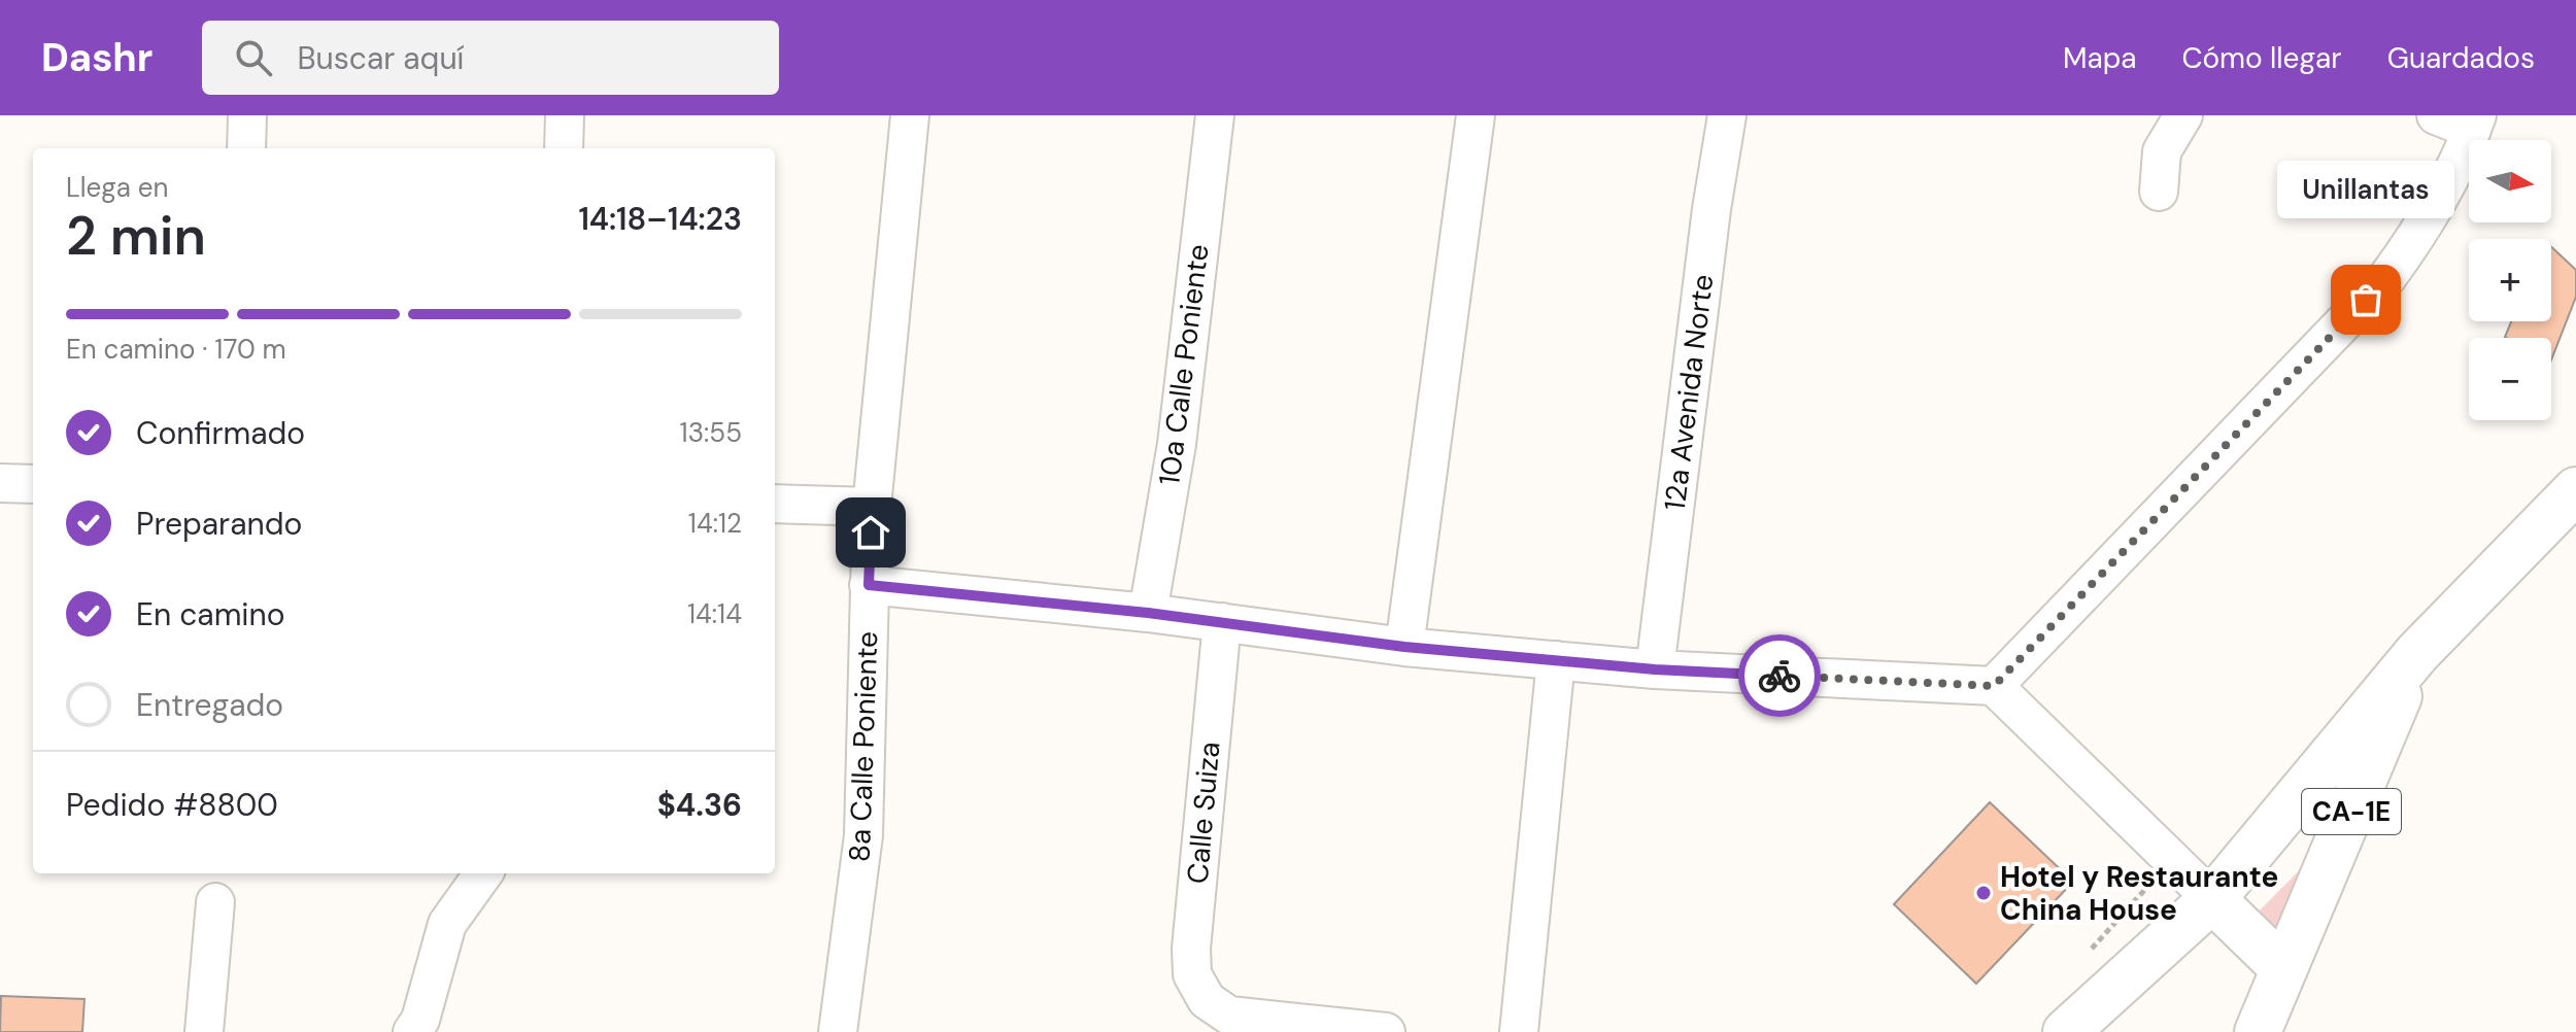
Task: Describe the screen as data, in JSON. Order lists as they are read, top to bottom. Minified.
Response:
{"streets":{"highway":["CA-1E"],"street":["10a Calle Poniente","12a Avenida Norte","8a Calle Poniente","Calle Suiza"]},"places":["Unillantas","Hotel y Restaurante China House"],"north":"right","page":{"header":"Dashr","search":"Buscar aquí","nav":["Mapa","Cómo llegar","Guardados"],"map_buttons":["+","−"],"heading":["2 min","Llega en","14:18–14:23"],"panel":["Pedido #8800","$4.36"],"bubble":"Unillantas","bar":"En camino · 170 m","list":[["Confirmado","13:55"],["Preparando","14:12"],["En camino","14:14"],"Entregado"]}}
